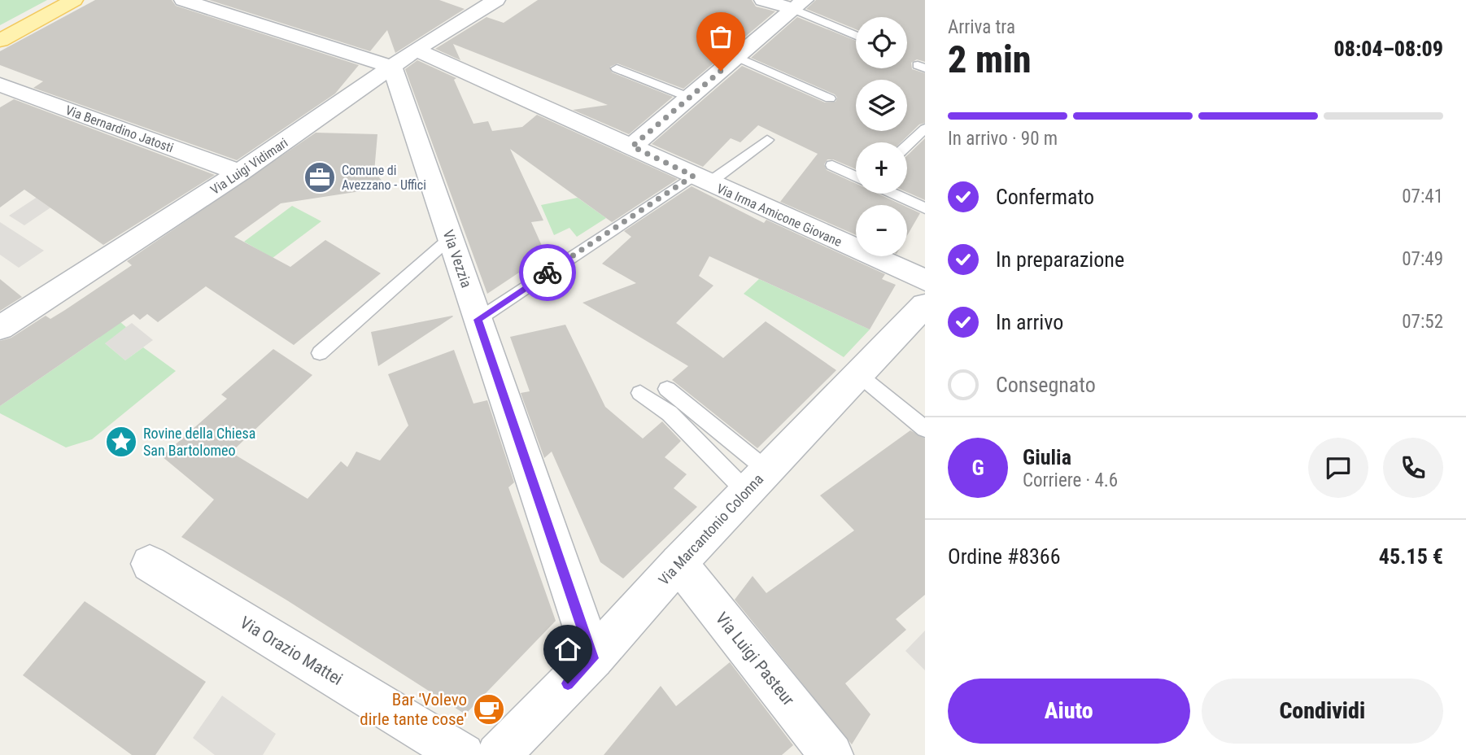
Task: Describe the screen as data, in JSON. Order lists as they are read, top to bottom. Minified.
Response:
{"streets":{"street":["Via Bernardino Jatosti","Via Luigi Vidimari","Via Irma Amicone Giovane","Via Vezzia","Via Marcantonio Colonna","Via Orazio Mattei","Via Luigi Pasteur"]},"crossings":[["Via Bernardino Jatosti","Via Luigi Vidimari"],["Via Luigi Vidimari","Via Irma Amicone Giovane"],["Via Luigi Vidimari","Via Vezzia"],["Via Vezzia","Via Marcantonio Colonna"],["Via Marcantonio Colonna","Via Luigi Pasteur"]],"places":{"office":["Comune di Avezzano - Uffici"],"place":["Rovine della Chiesa San Bartolomeo"],"cafe":["Bar 'Volevo dirle tante cose'"]},"page":{"heading":["2 min","Arriva tra","08:04–08:09"],"panel":["Giulia","Corriere · 4.6","Ordine #8366","45.15 €"],"map_buttons":["+","−"],"bar":"In arrivo · 90 m","list":[["Confermato","07:41"],["In preparazione","07:49"],["In arrivo","07:52"],"Consegnato"],"round":"G","buttons":["Aiuto","Condividi"]}}
